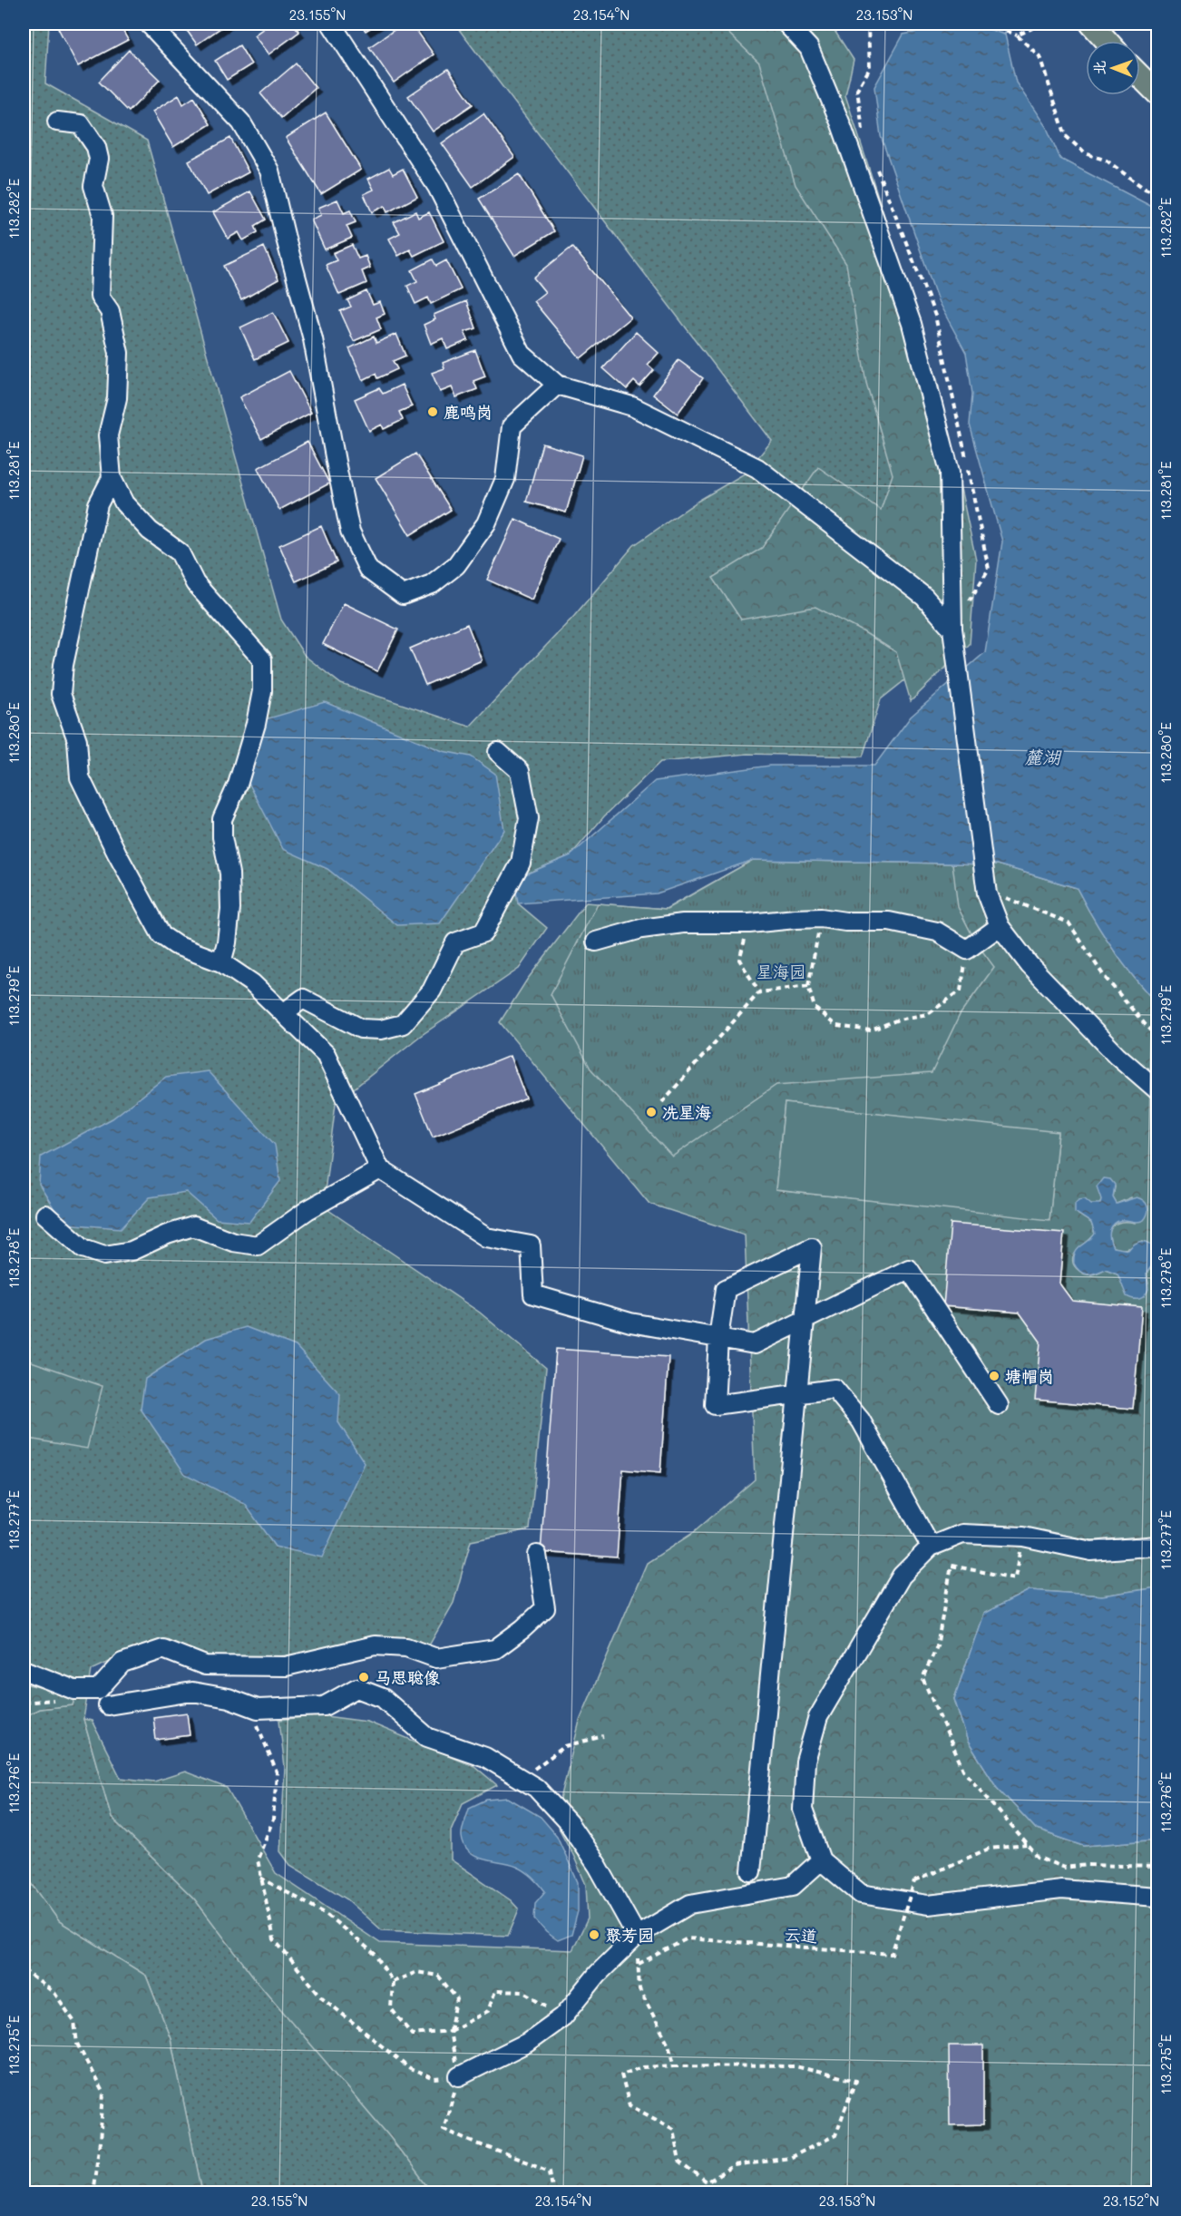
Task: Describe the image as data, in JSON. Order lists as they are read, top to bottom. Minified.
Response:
{"streets":{"path":["云道"]},"water":["麓湖"],"parks":["星海园"],"places":["鹿鸣岗","冼星海","塘帽岗","马思聪像","聚芳园"],"north":"left","coordinates":["23.155°N","23.154°N","23.153°N","113.282°E","113.281°E","113.280°E","113.279°E","113.278°E","113.277°E","113.276°E","113.275°E","23.152°N"]}
